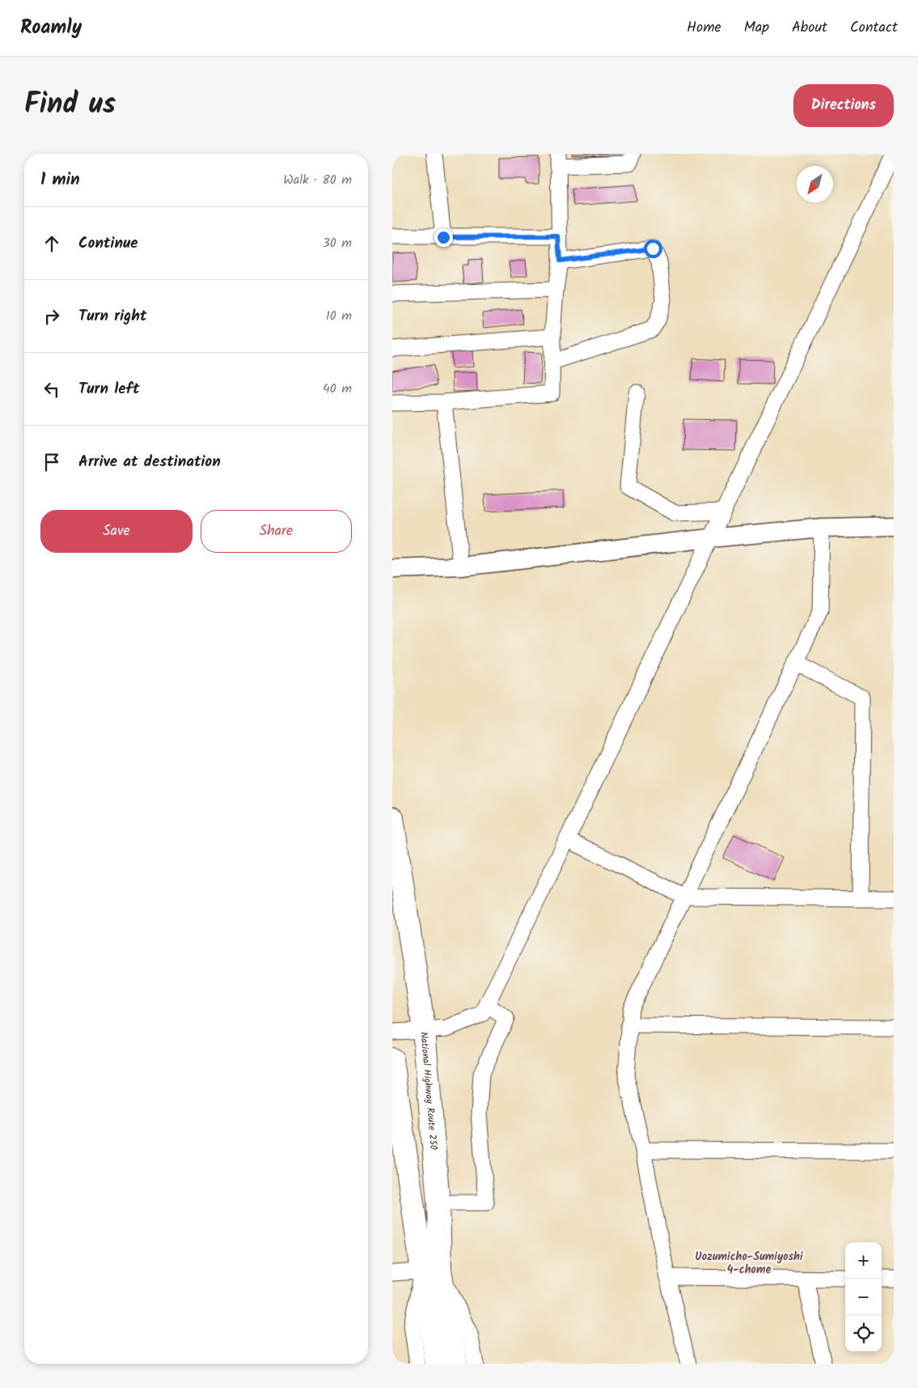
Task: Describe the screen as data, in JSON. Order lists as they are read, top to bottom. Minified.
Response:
{"streets":{"highway":["National Highway Route 250"]},"districts":["Uozumicho-Sumiyoshi 4-chome"],"north":"bottom left","page":{"header":"Roamly","nav":["Home","Map","About","Contact"],"title":"Find us","buttons":["Directions",["Save","Share"]],"heading":["1 min","Walk · 80 m"],"list":[["Continue","30 m"],["Turn right","10 m"],["Turn left","40 m"],"Arrive at destination"],"map_buttons":["+","−"]}}
